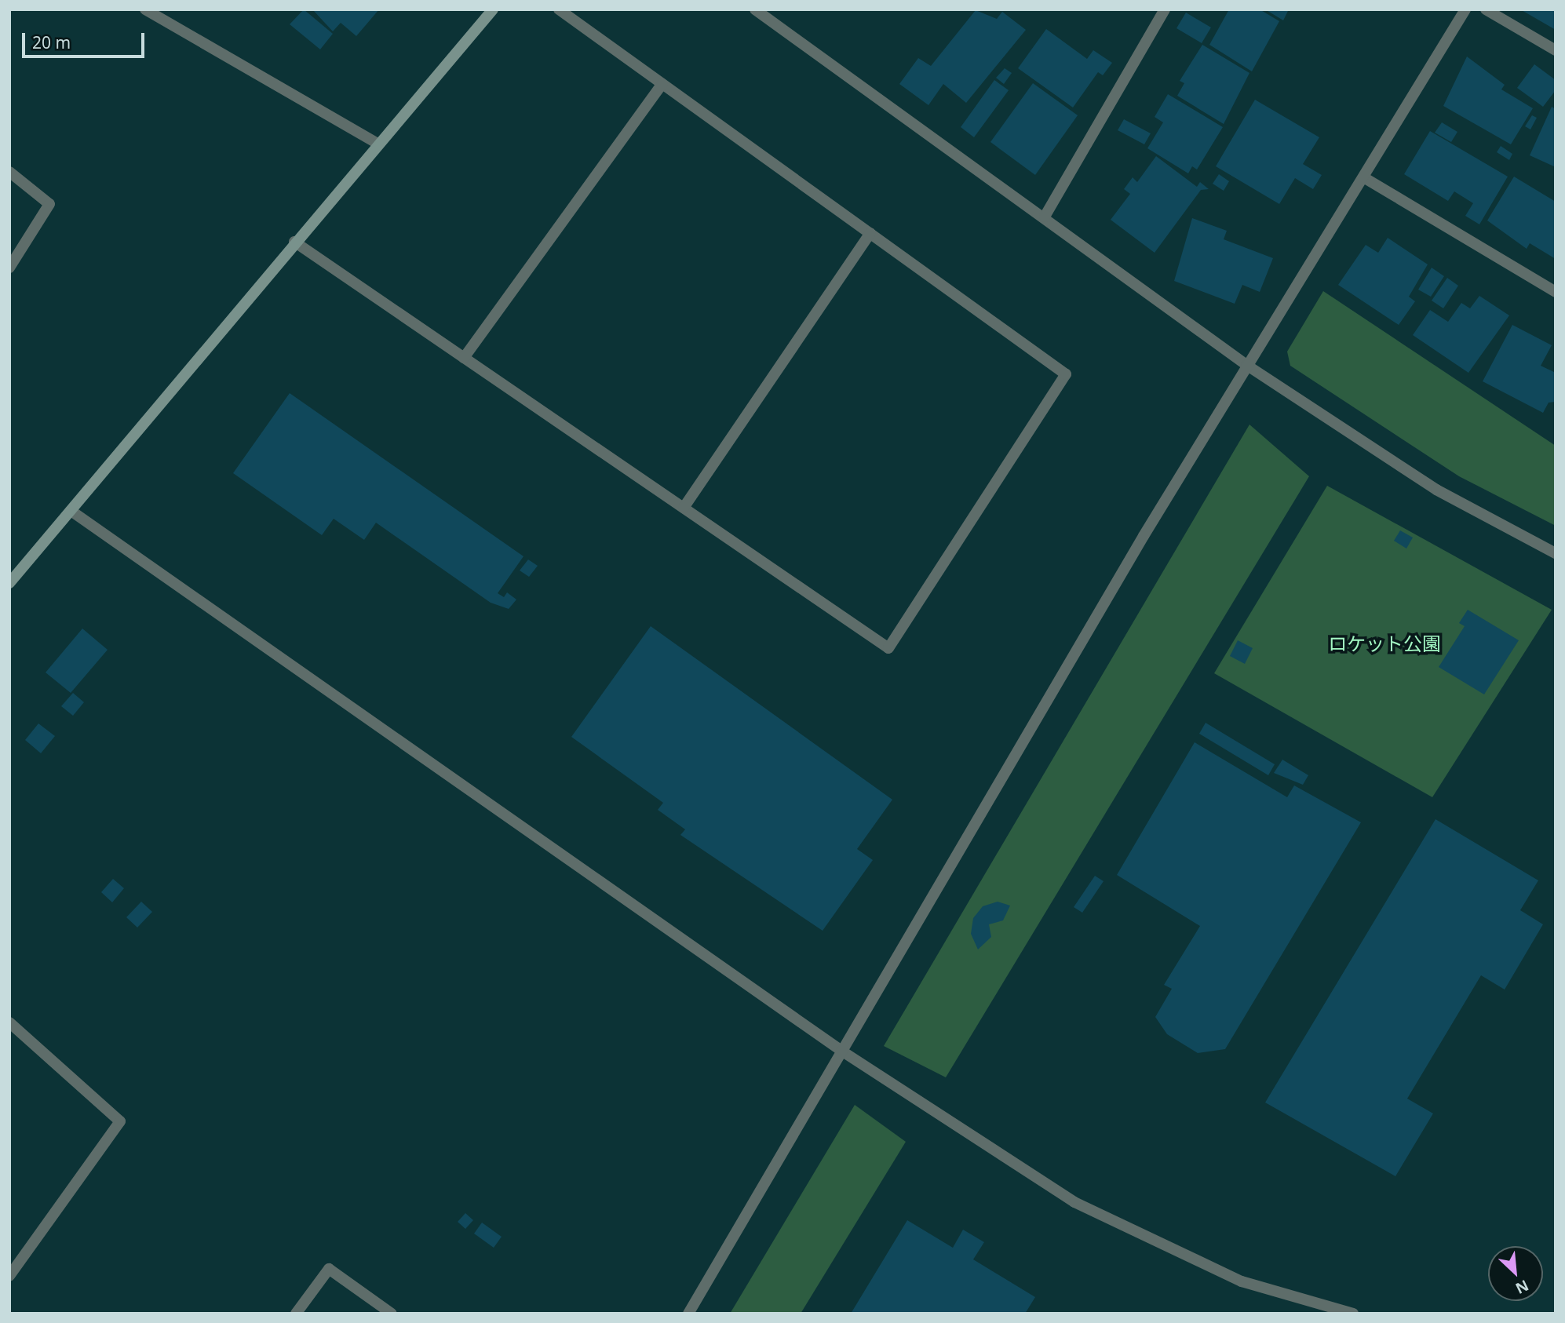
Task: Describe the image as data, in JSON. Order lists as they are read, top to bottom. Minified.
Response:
{"parks":["ロケット公園"],"scale_bar":"20 m","north":"bottom right"}
